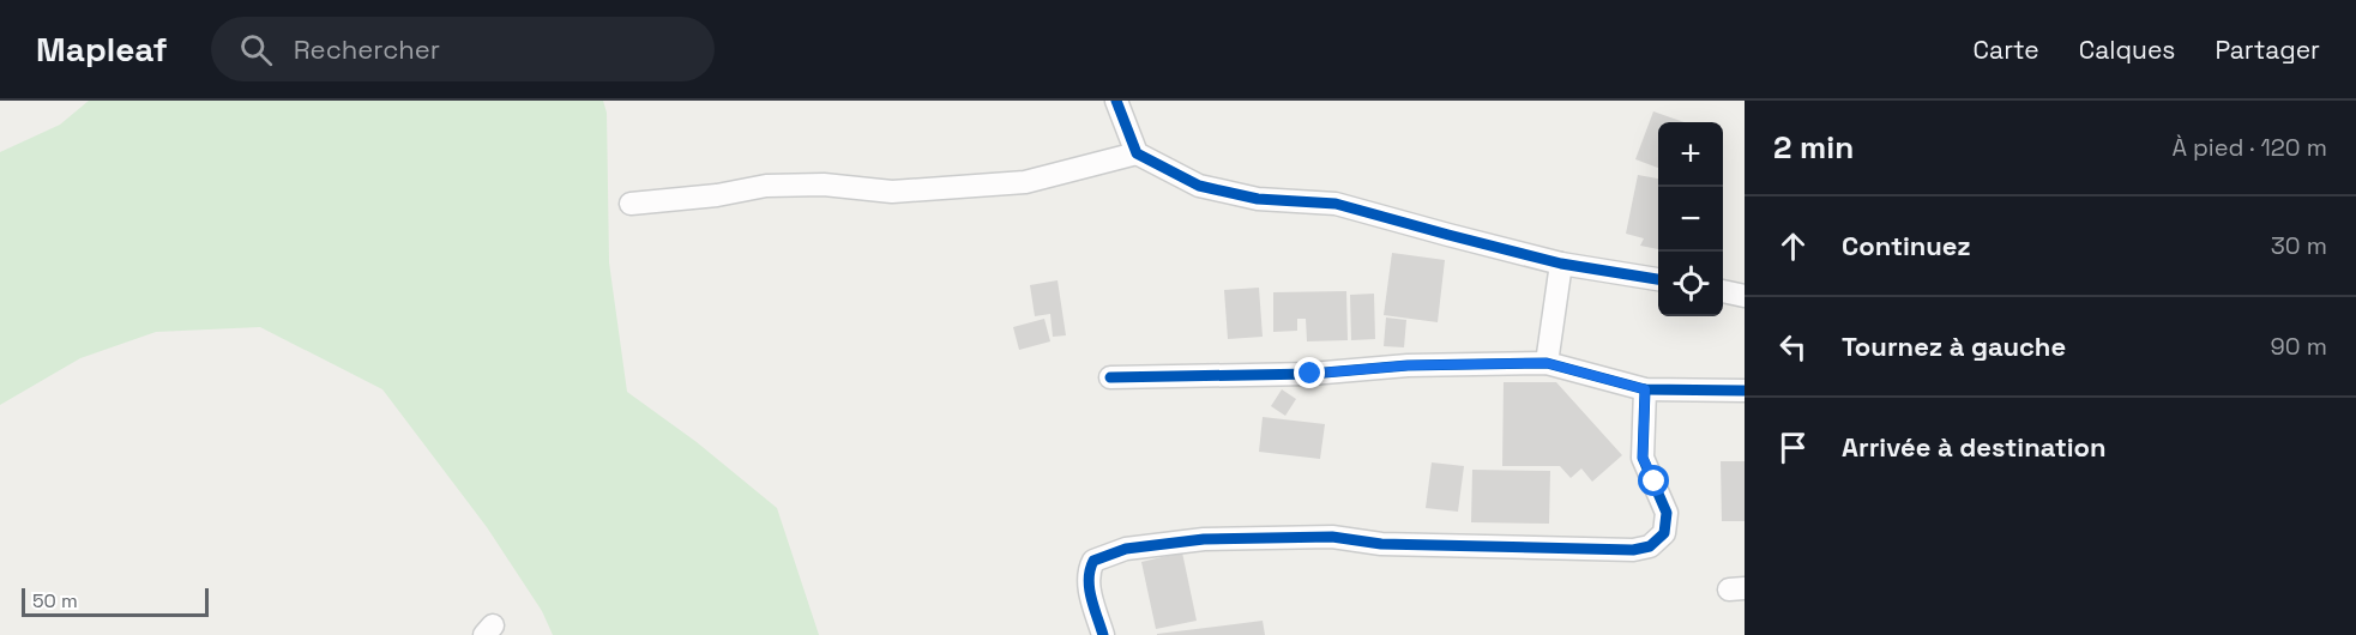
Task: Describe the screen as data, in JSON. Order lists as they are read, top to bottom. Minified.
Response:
{"scale_bar":"50 m","page":{"header":"Mapleaf","search":"Rechercher","nav":["Carte","Calques","Partager"],"heading":["2 min","À pied · 120 m"],"map_buttons":["+","−"],"list":[["Continuez","30 m"],["Tournez à gauche","90 m"],"Arrivée à destination"],"scale":"50 m"}}
